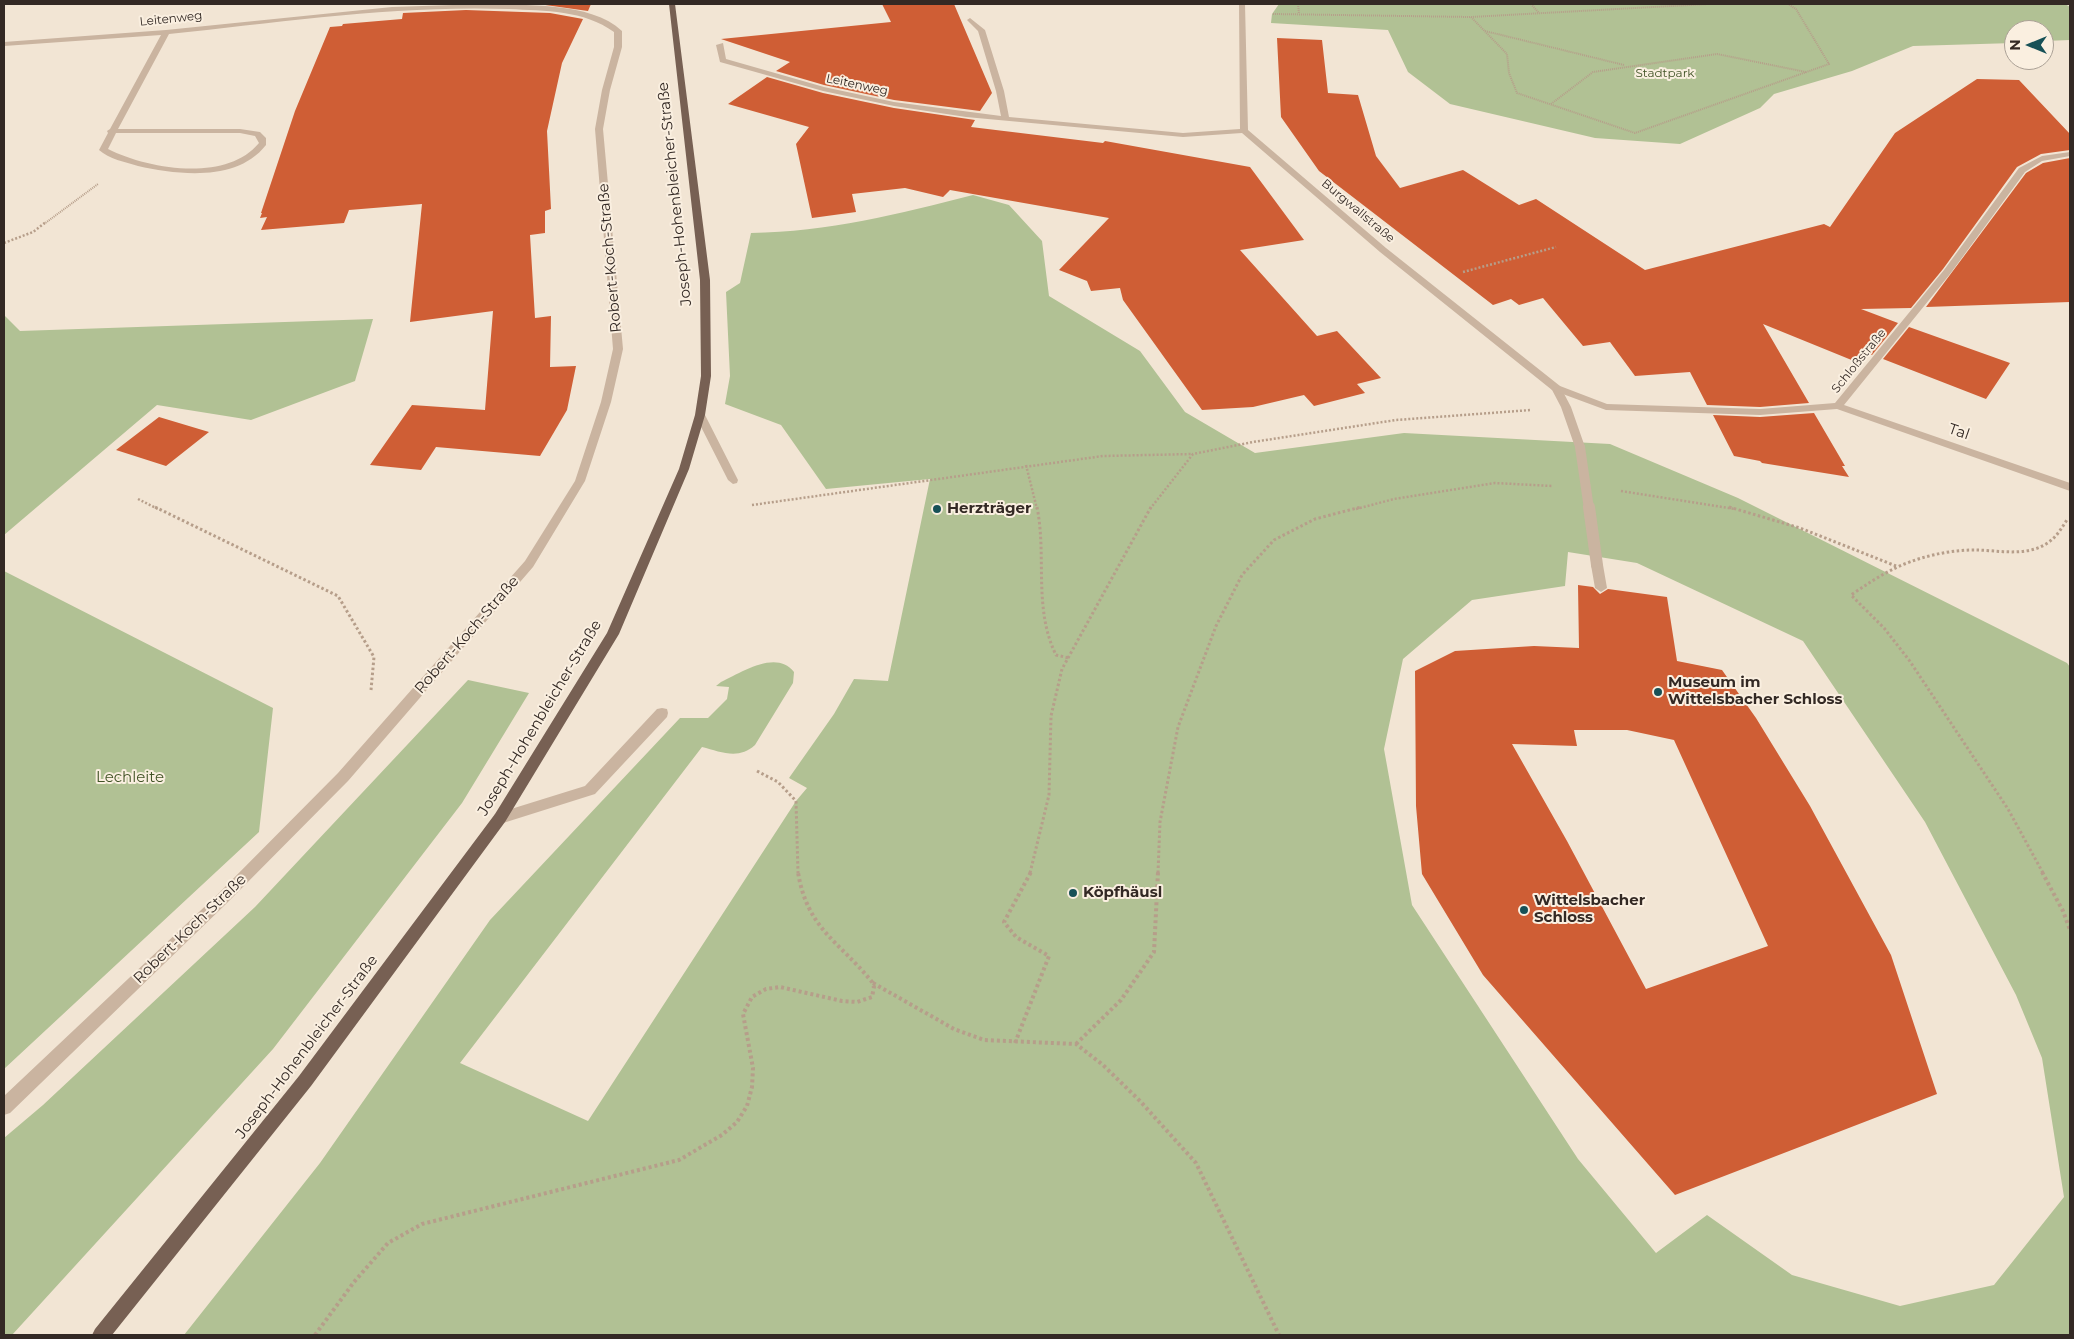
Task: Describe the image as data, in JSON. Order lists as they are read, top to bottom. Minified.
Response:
{"streets":{"main road":["Joseph-Hohenbleicher-Straße"],"street":["Leitenweg","Burgwallstraße","Robert-Koch-Straße","Schloßstraße","Tal"]},"crossings":[["Leitenweg","Burgwallstraße"],["Leitenweg","Robert-Koch-Straße"],["Burgwallstraße","Schloßstraße"],["Schloßstraße","Tal"]],"parks":["Stadtpark","Lechleite"],"places":["Herzträger","Museum im Wittelsbacher Schloss","Köpfhäusl","Wittelsbacher Schloss"],"north":"left"}
